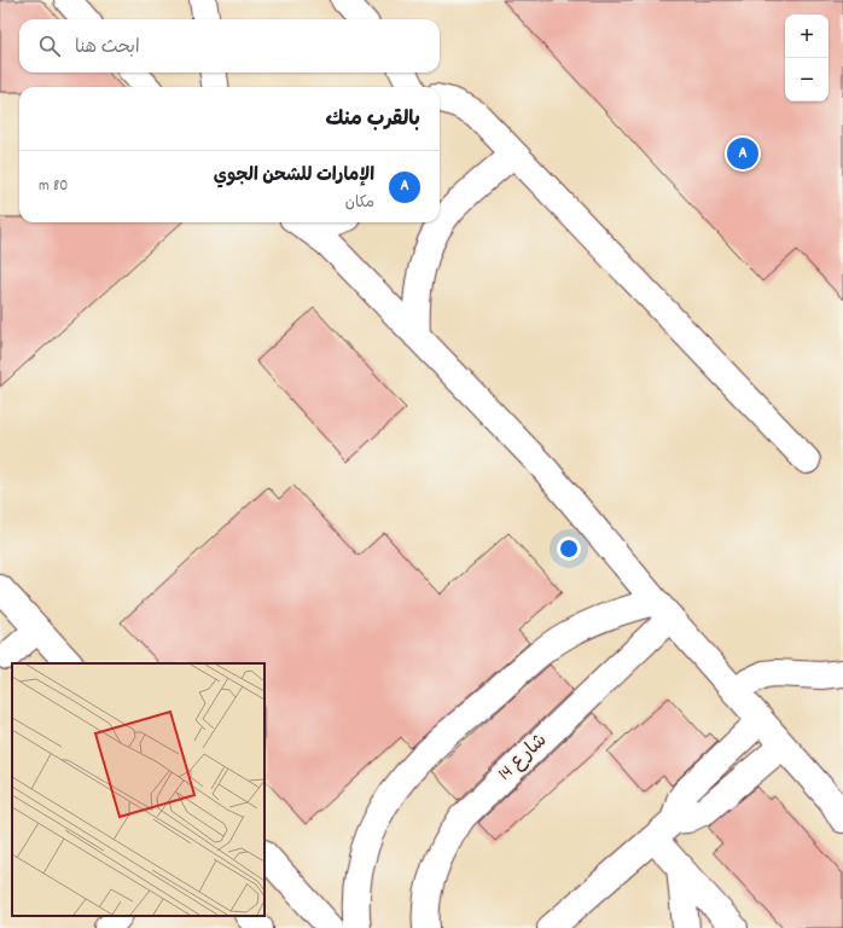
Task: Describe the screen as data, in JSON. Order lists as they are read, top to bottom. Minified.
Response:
{"streets":{"street":["شارع 14"]},"page":{"map_buttons":["+","−"],"search":"ابحث هنا","heading":"بالقرب منك","pins":"A","list":[{"mark":"A","name":"الإمارات للشحن الجوي","note":"مكان","value":"80 m"}]}}
